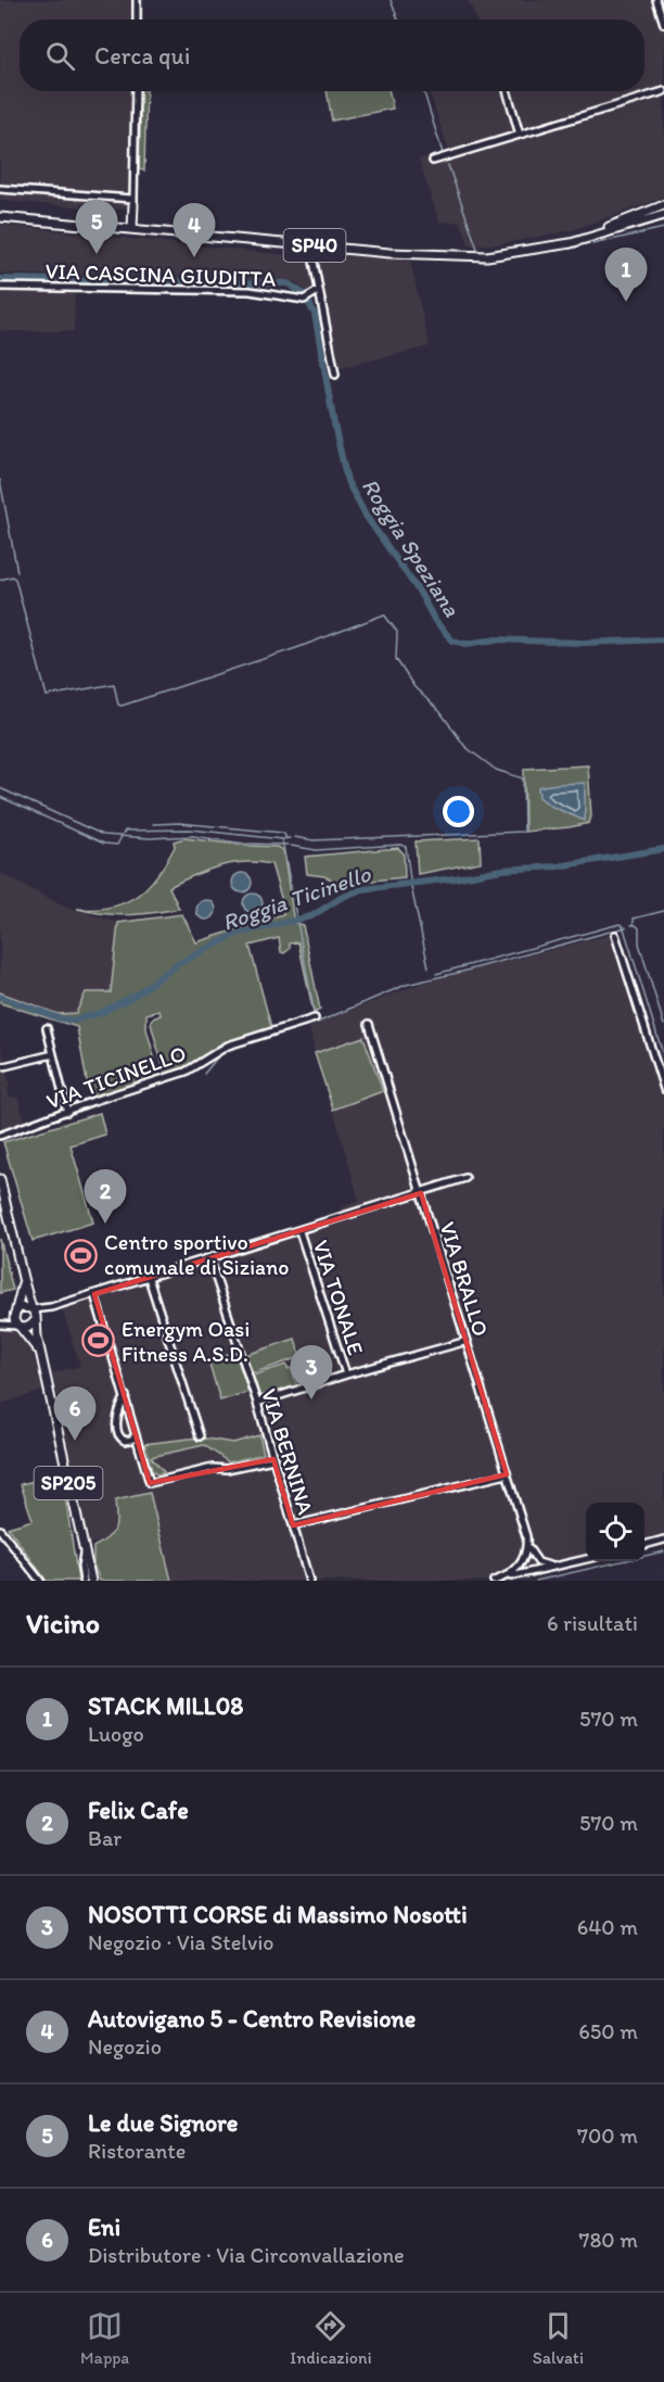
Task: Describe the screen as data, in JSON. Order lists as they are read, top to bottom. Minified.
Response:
{"streets":{"main road":["SP40","SP205"],"street":["VIA CASCINA GIUDITTA","VIA TICINELLO","VIA BRALLO","VIA TONALE","VIA BERNINA"]},"water":["Roggia Speziana","Roggia Ticinello"],"places":{"sports":["Centro sportivo comunale di Siziano","Energym Oasi Fitness A.S.D."]},"page":{"search":"Cerca qui","pins":["5","4","1","2","3","6"],"heading":["Vicino","6 risultati"],"list":[{"mark":"1","name":"STACK MILL08","note":"Luogo","value":"570 m"},{"mark":"2","name":"Felix Cafe","note":"Bar","value":"570 m"},{"mark":"3","name":"NOSOTTI CORSE di Massimo Nosotti","note":"Negozio · Via Stelvio","value":"640 m"},{"mark":"4","name":"Autovigano 5 - Centro Revisione","note":"Negozio","value":"650 m"},{"mark":"5","name":"Le due Signore","note":"Ristorante","value":"700 m"},{"mark":"6","name":"Eni","note":"Distributore · Via Circonvallazione","value":"780 m"}],"nav":["Mappa","Indicazioni","Salvati"]}}
